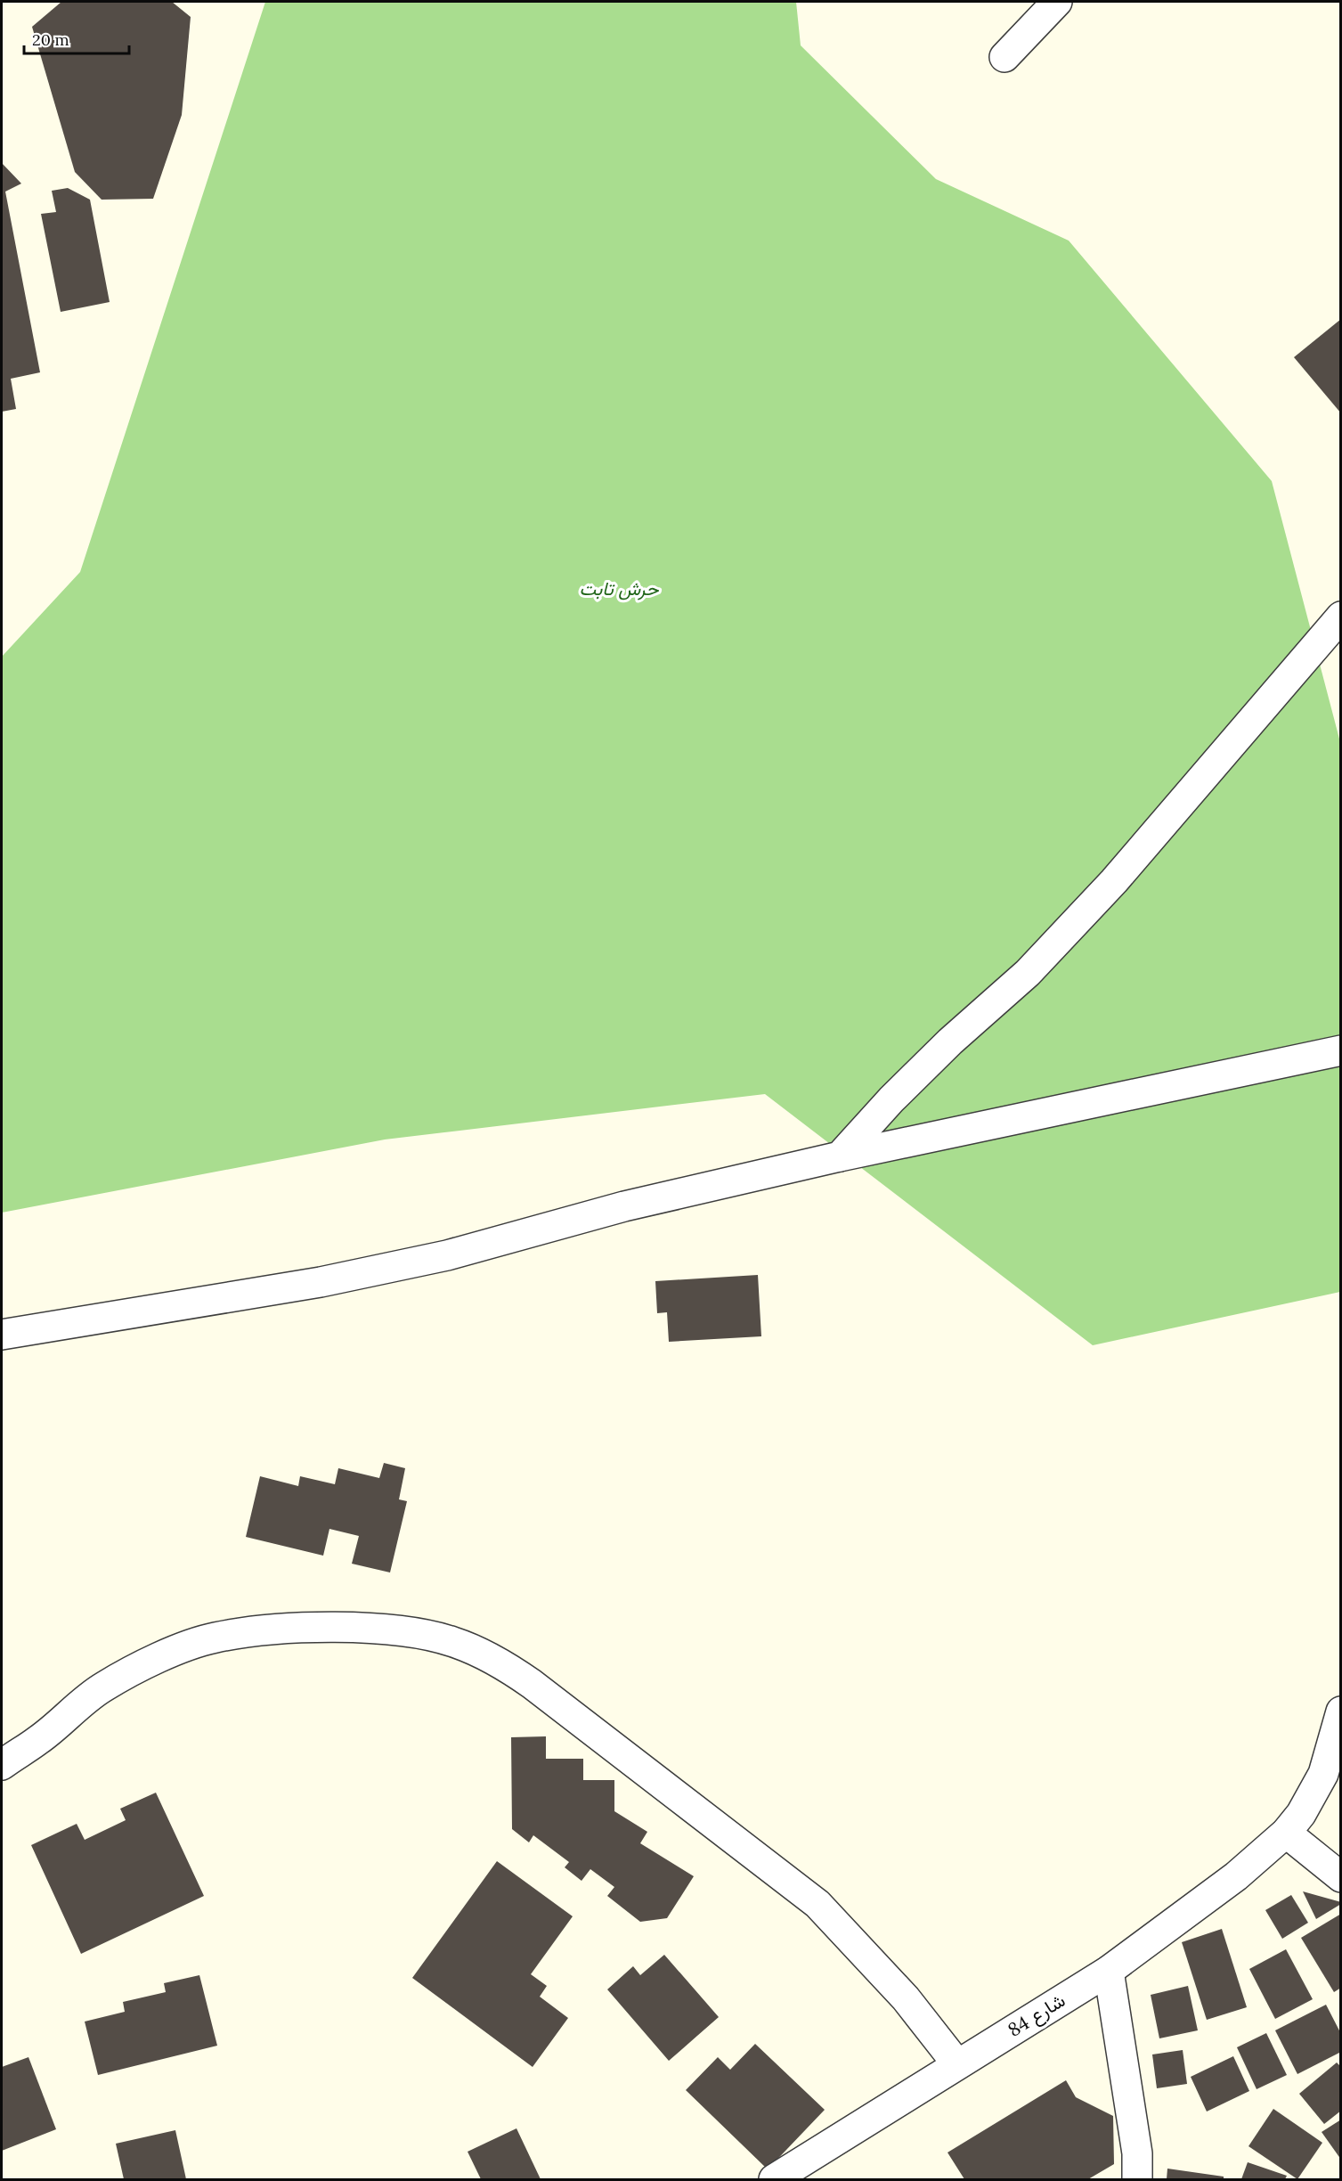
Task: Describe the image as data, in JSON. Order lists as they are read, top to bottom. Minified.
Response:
{"streets":{"street":["شارع 84"]},"parks":["حرش تابت"],"scale_bar":"20 m"}
